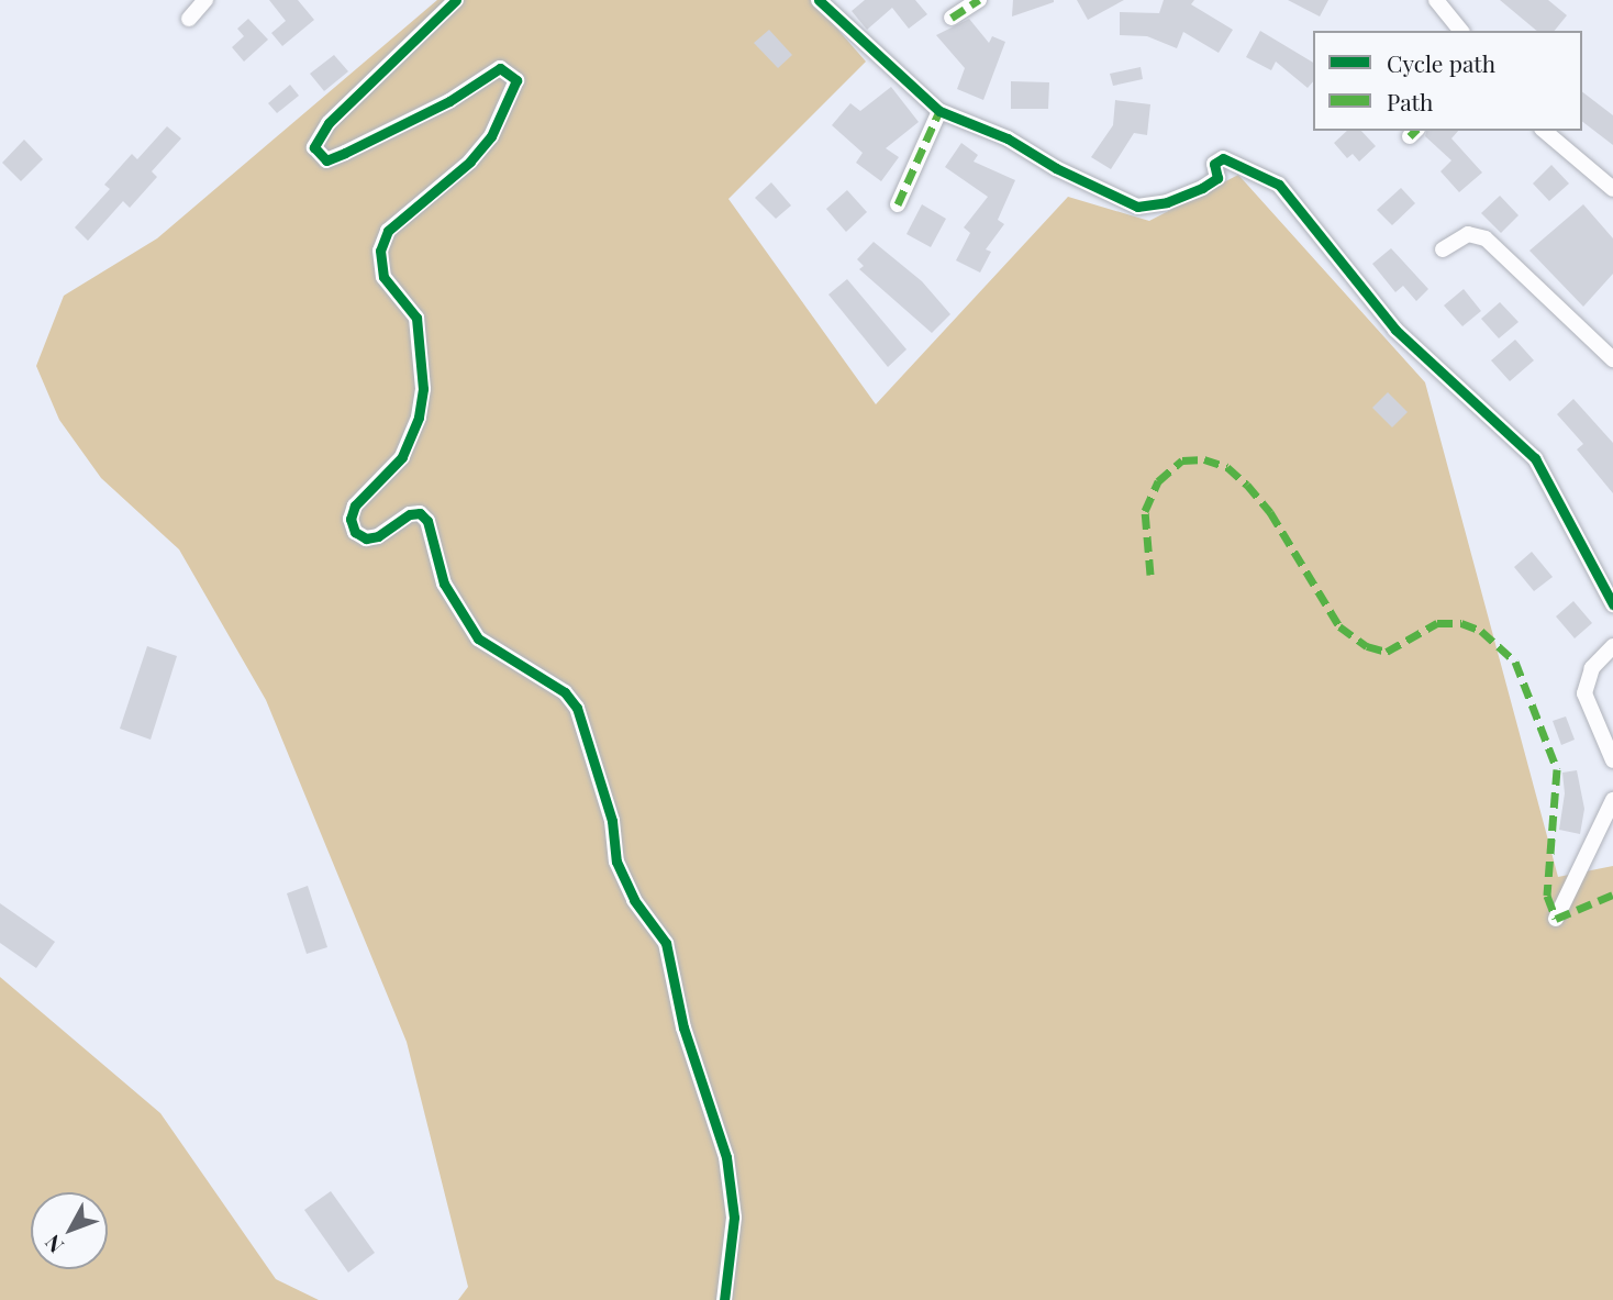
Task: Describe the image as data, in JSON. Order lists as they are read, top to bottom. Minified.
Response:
{"legend":["Cycle path","Path"],"north":"bottom left"}
